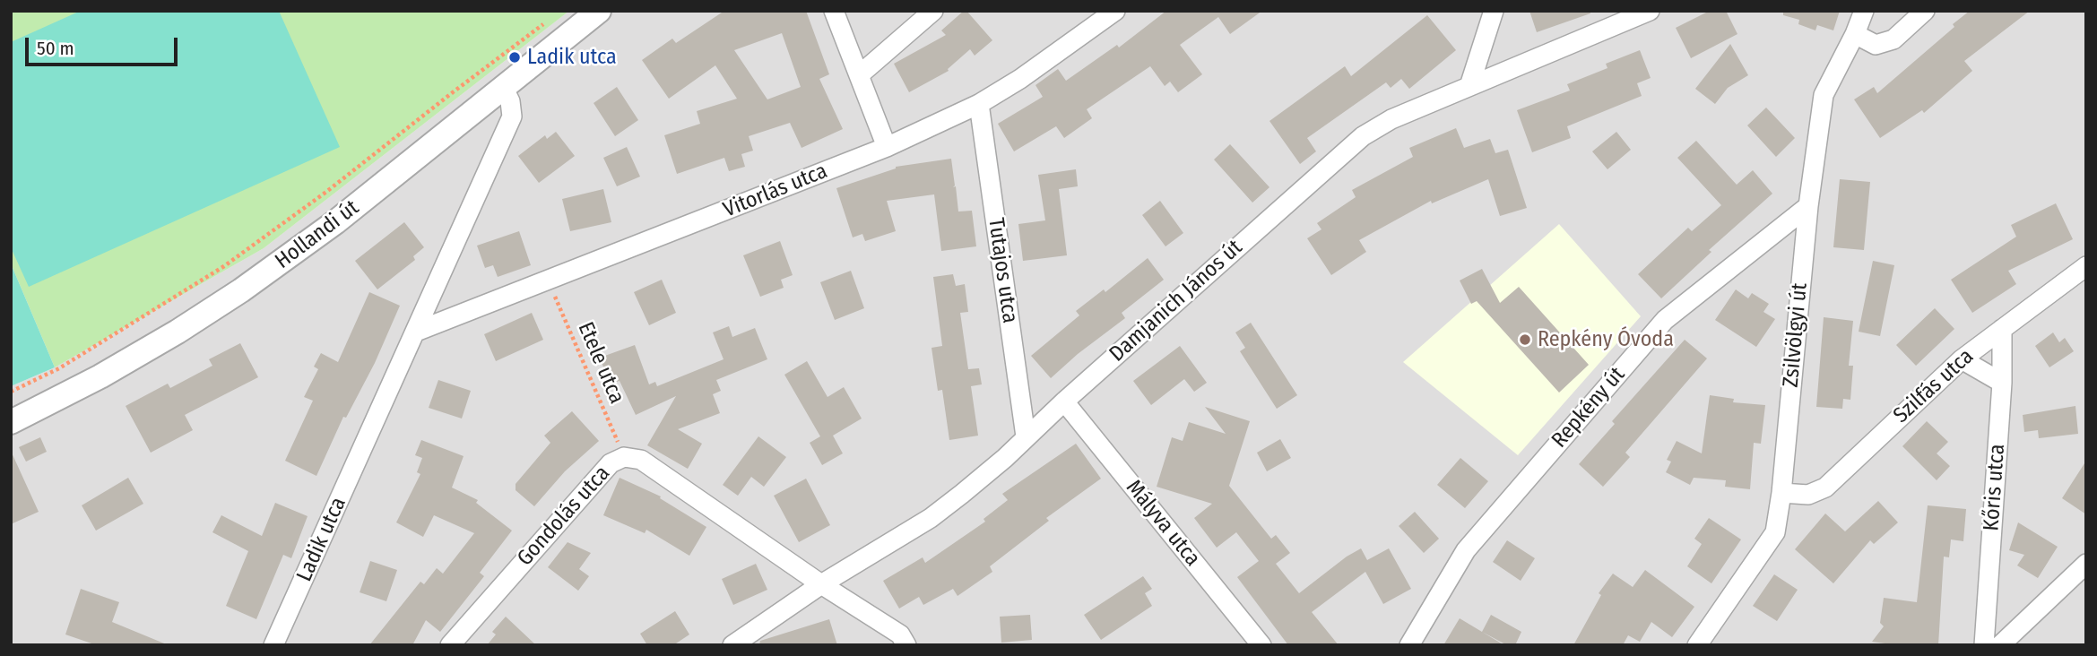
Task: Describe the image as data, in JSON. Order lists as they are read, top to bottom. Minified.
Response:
{"streets":{"street":["Vitorlás utca","Hollandi út","Tutajos utca","Damjanich János út","Zsilvölgyi út","Szilfás utca","Repkény út","Kőris utca","Gondolás utca","Mályva utca","Ladik utca"],"path":["Etele utca"]},"crossings":[["Vitorlás utca","Tutajos utca"],["Vitorlás utca","Etele utca"],["Vitorlás utca","Ladik utca"],["Hollandi út","Ladik utca"],["Tutajos utca","Damjanich János út"],["Damjanich János út","Gondolás utca"],["Damjanich János út","Mályva utca"],["Zsilvölgyi út","Szilfás utca"],["Zsilvölgyi út","Repkény út"],["Etele utca","Gondolás utca"],["Szilfás utca","Kőris utca"]],"places":["Ladik utca","Repkény Óvoda"],"scale_bar":"50 m"}
